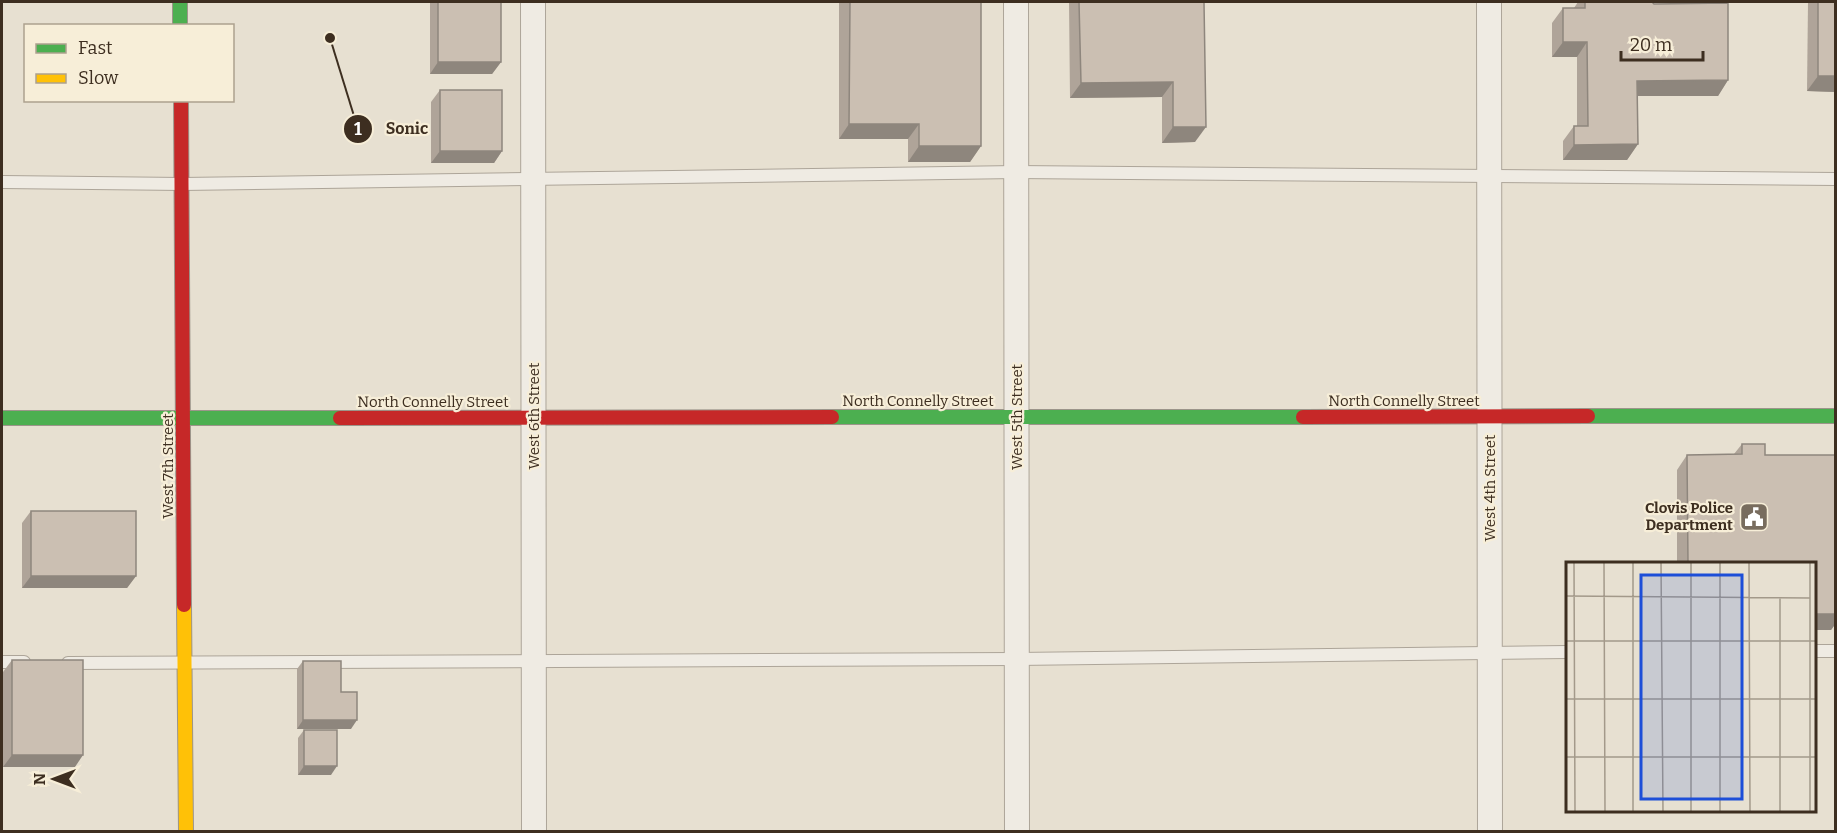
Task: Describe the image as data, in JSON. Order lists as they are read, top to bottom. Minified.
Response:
{"streets":{"street":["North Connelly Street","West 6th Street","West 5th Street","West 7th Street","West 4th Street"]},"crossings":[["North Connelly Street","West 6th Street"],["North Connelly Street","West 5th Street"],["North Connelly Street","West 7th Street"],["North Connelly Street","West 4th Street"]],"places":{"other":["Sonic"],"public building":["Clovis Police Department"]},"legend":["Fast","Slow"],"scale_bar":"20 m","north":"left"}
